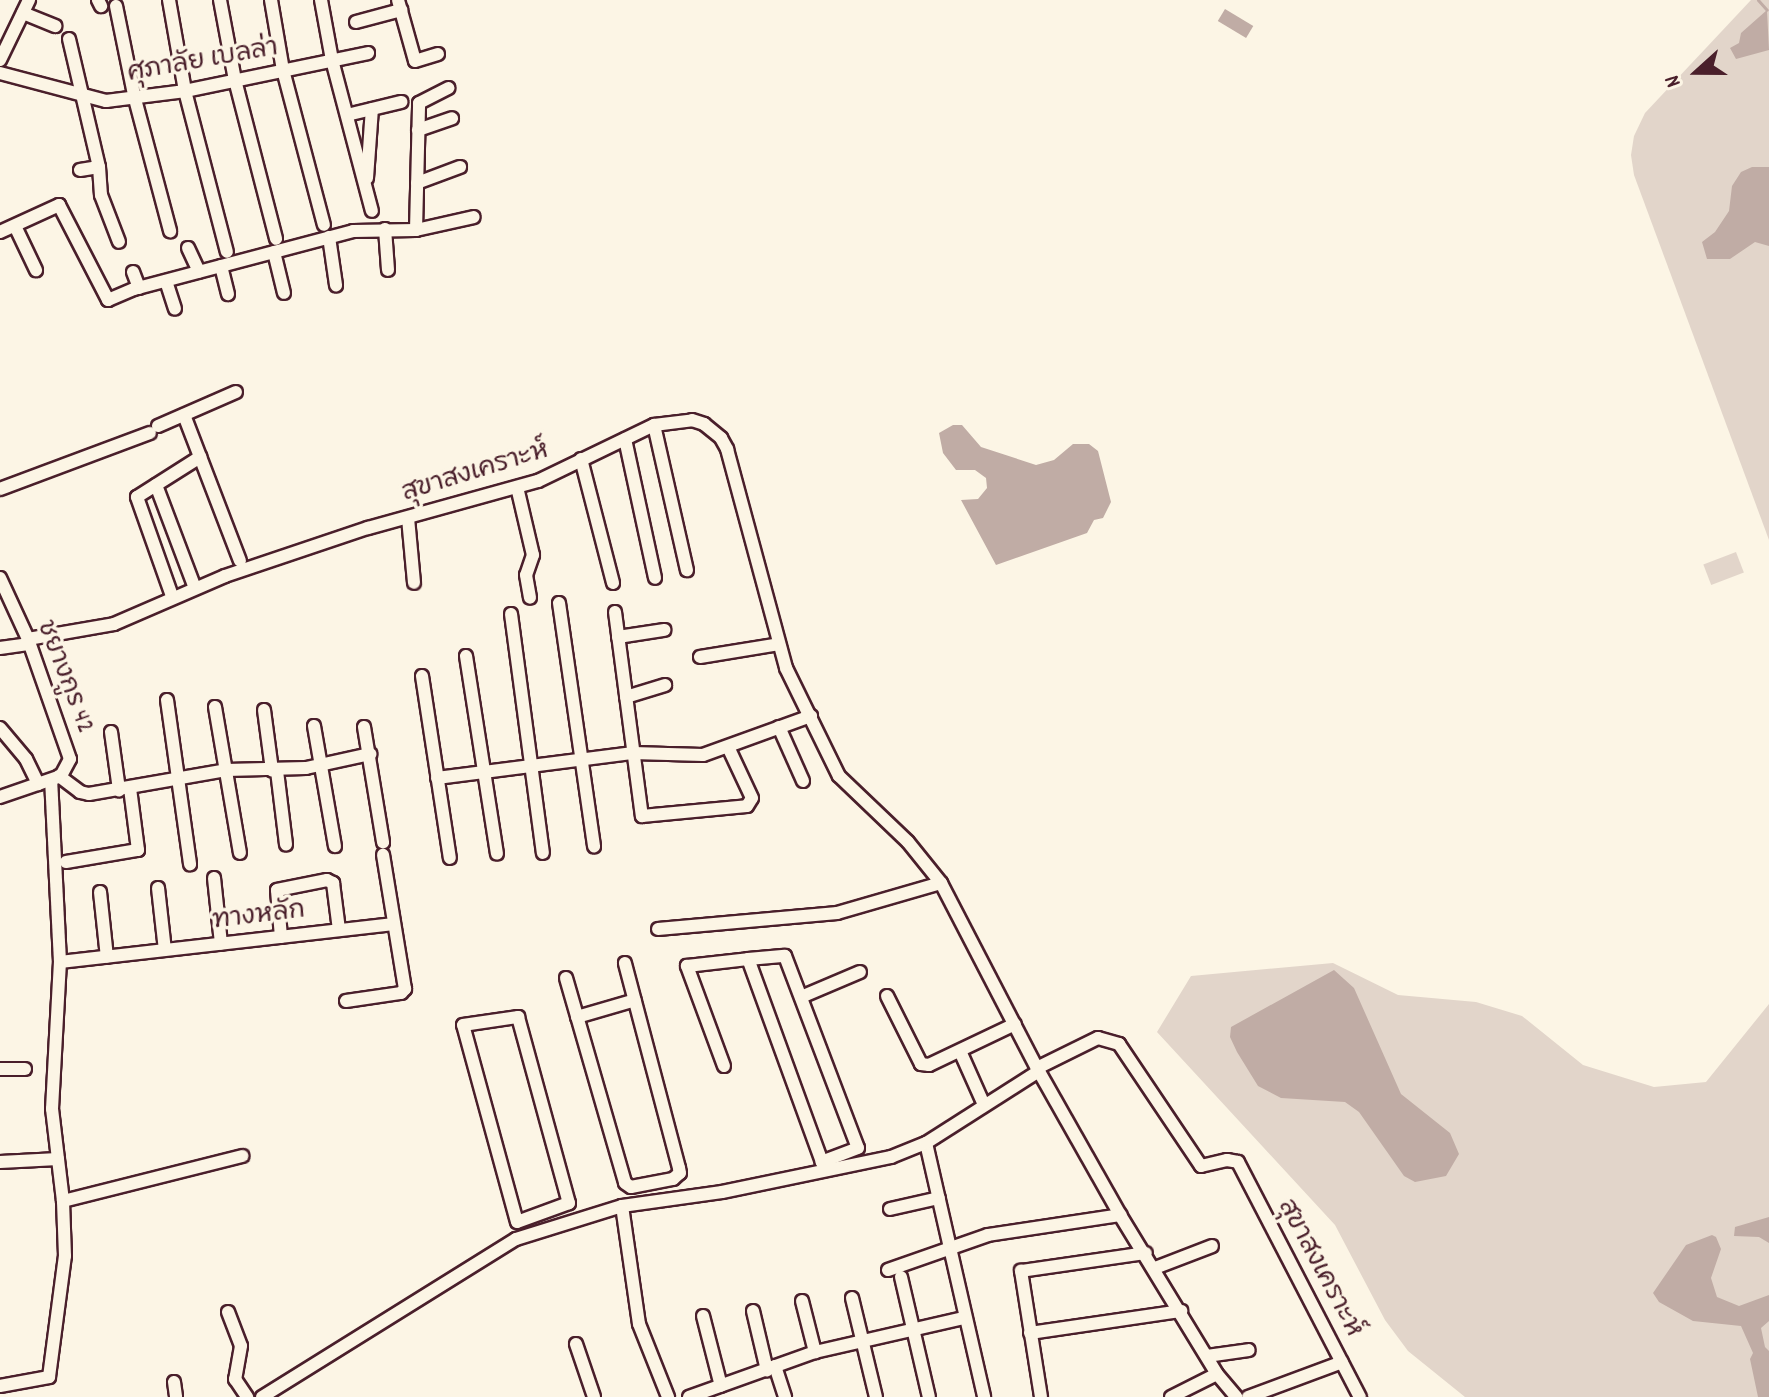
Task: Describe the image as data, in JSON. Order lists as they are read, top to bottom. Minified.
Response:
{"streets":{"street":["ศุภาลัย เบลล่า","สุขาสงเคราะห์","ชยางกูร 42","ทางหลัก"]},"crossings":[["สุขาสงเคราะห์","ชยางกูร 42"],["ชยางกูร 42","ทางหลัก"]],"north":"left"}
